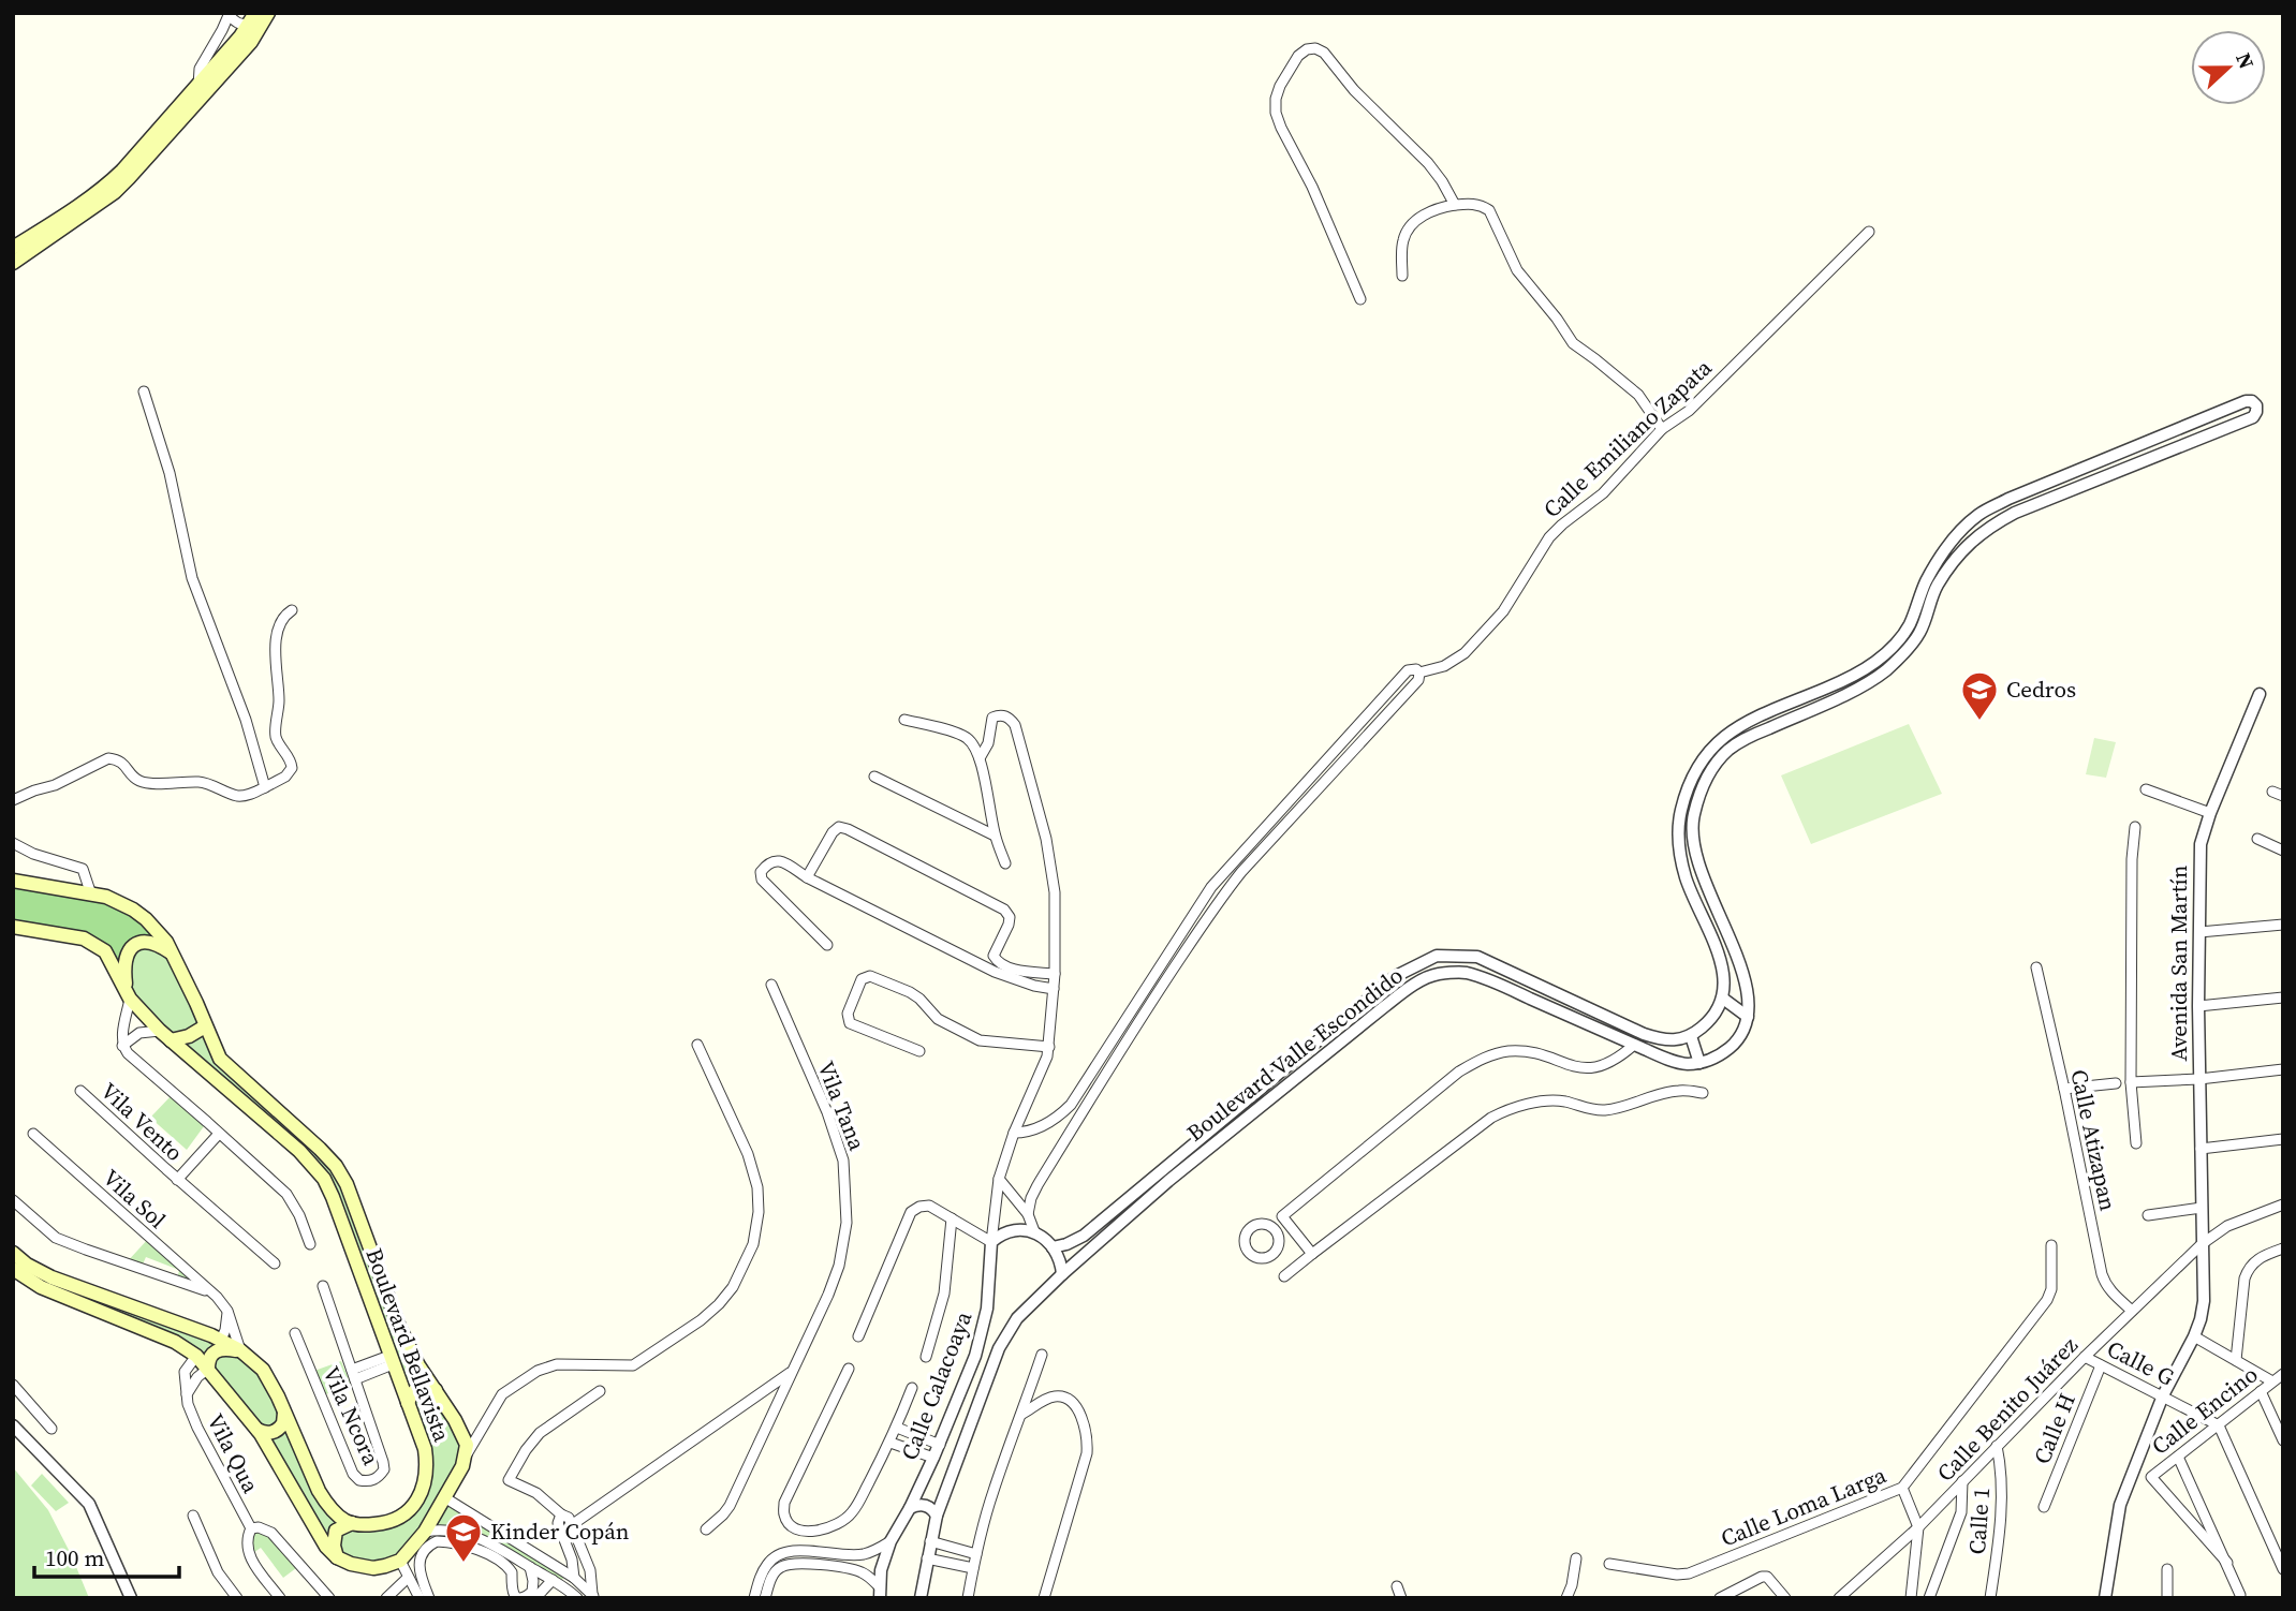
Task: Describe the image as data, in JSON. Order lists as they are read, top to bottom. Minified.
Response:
{"streets":{"main road":["Boulevard Bellavista"],"street":["Calle Emiliano Zapata","Avenida San Martín","Boulevard Valle Escondido","Vila Tana","Vila Vento","Calle Atizapan","Vila Sol","Calle G","Calle Calacoaya","Calle Benito Juárez","Calle Encino","Vila Ncora","Calle H","Vila Qua","Calle Loma Larga","Calle 1"]},"crossings":[["Avenida San Martín","Calle G"],["Avenida San Martín","Calle Benito Juárez"],["Vila Vento","Boulevard Bellavista"],["Calle Atizapan","Calle Benito Juárez"],["Boulevard Bellavista","Vila Ncora"],["Calle G","Calle Benito Juárez"],["Calle G","Calle Encino"],["Calle G","Calle H"],["Calle Benito Juárez","Calle 1"]],"places":{"school or university":["Cedros","Kinder Copán"]},"scale_bar":"100 m","north":"right"}
